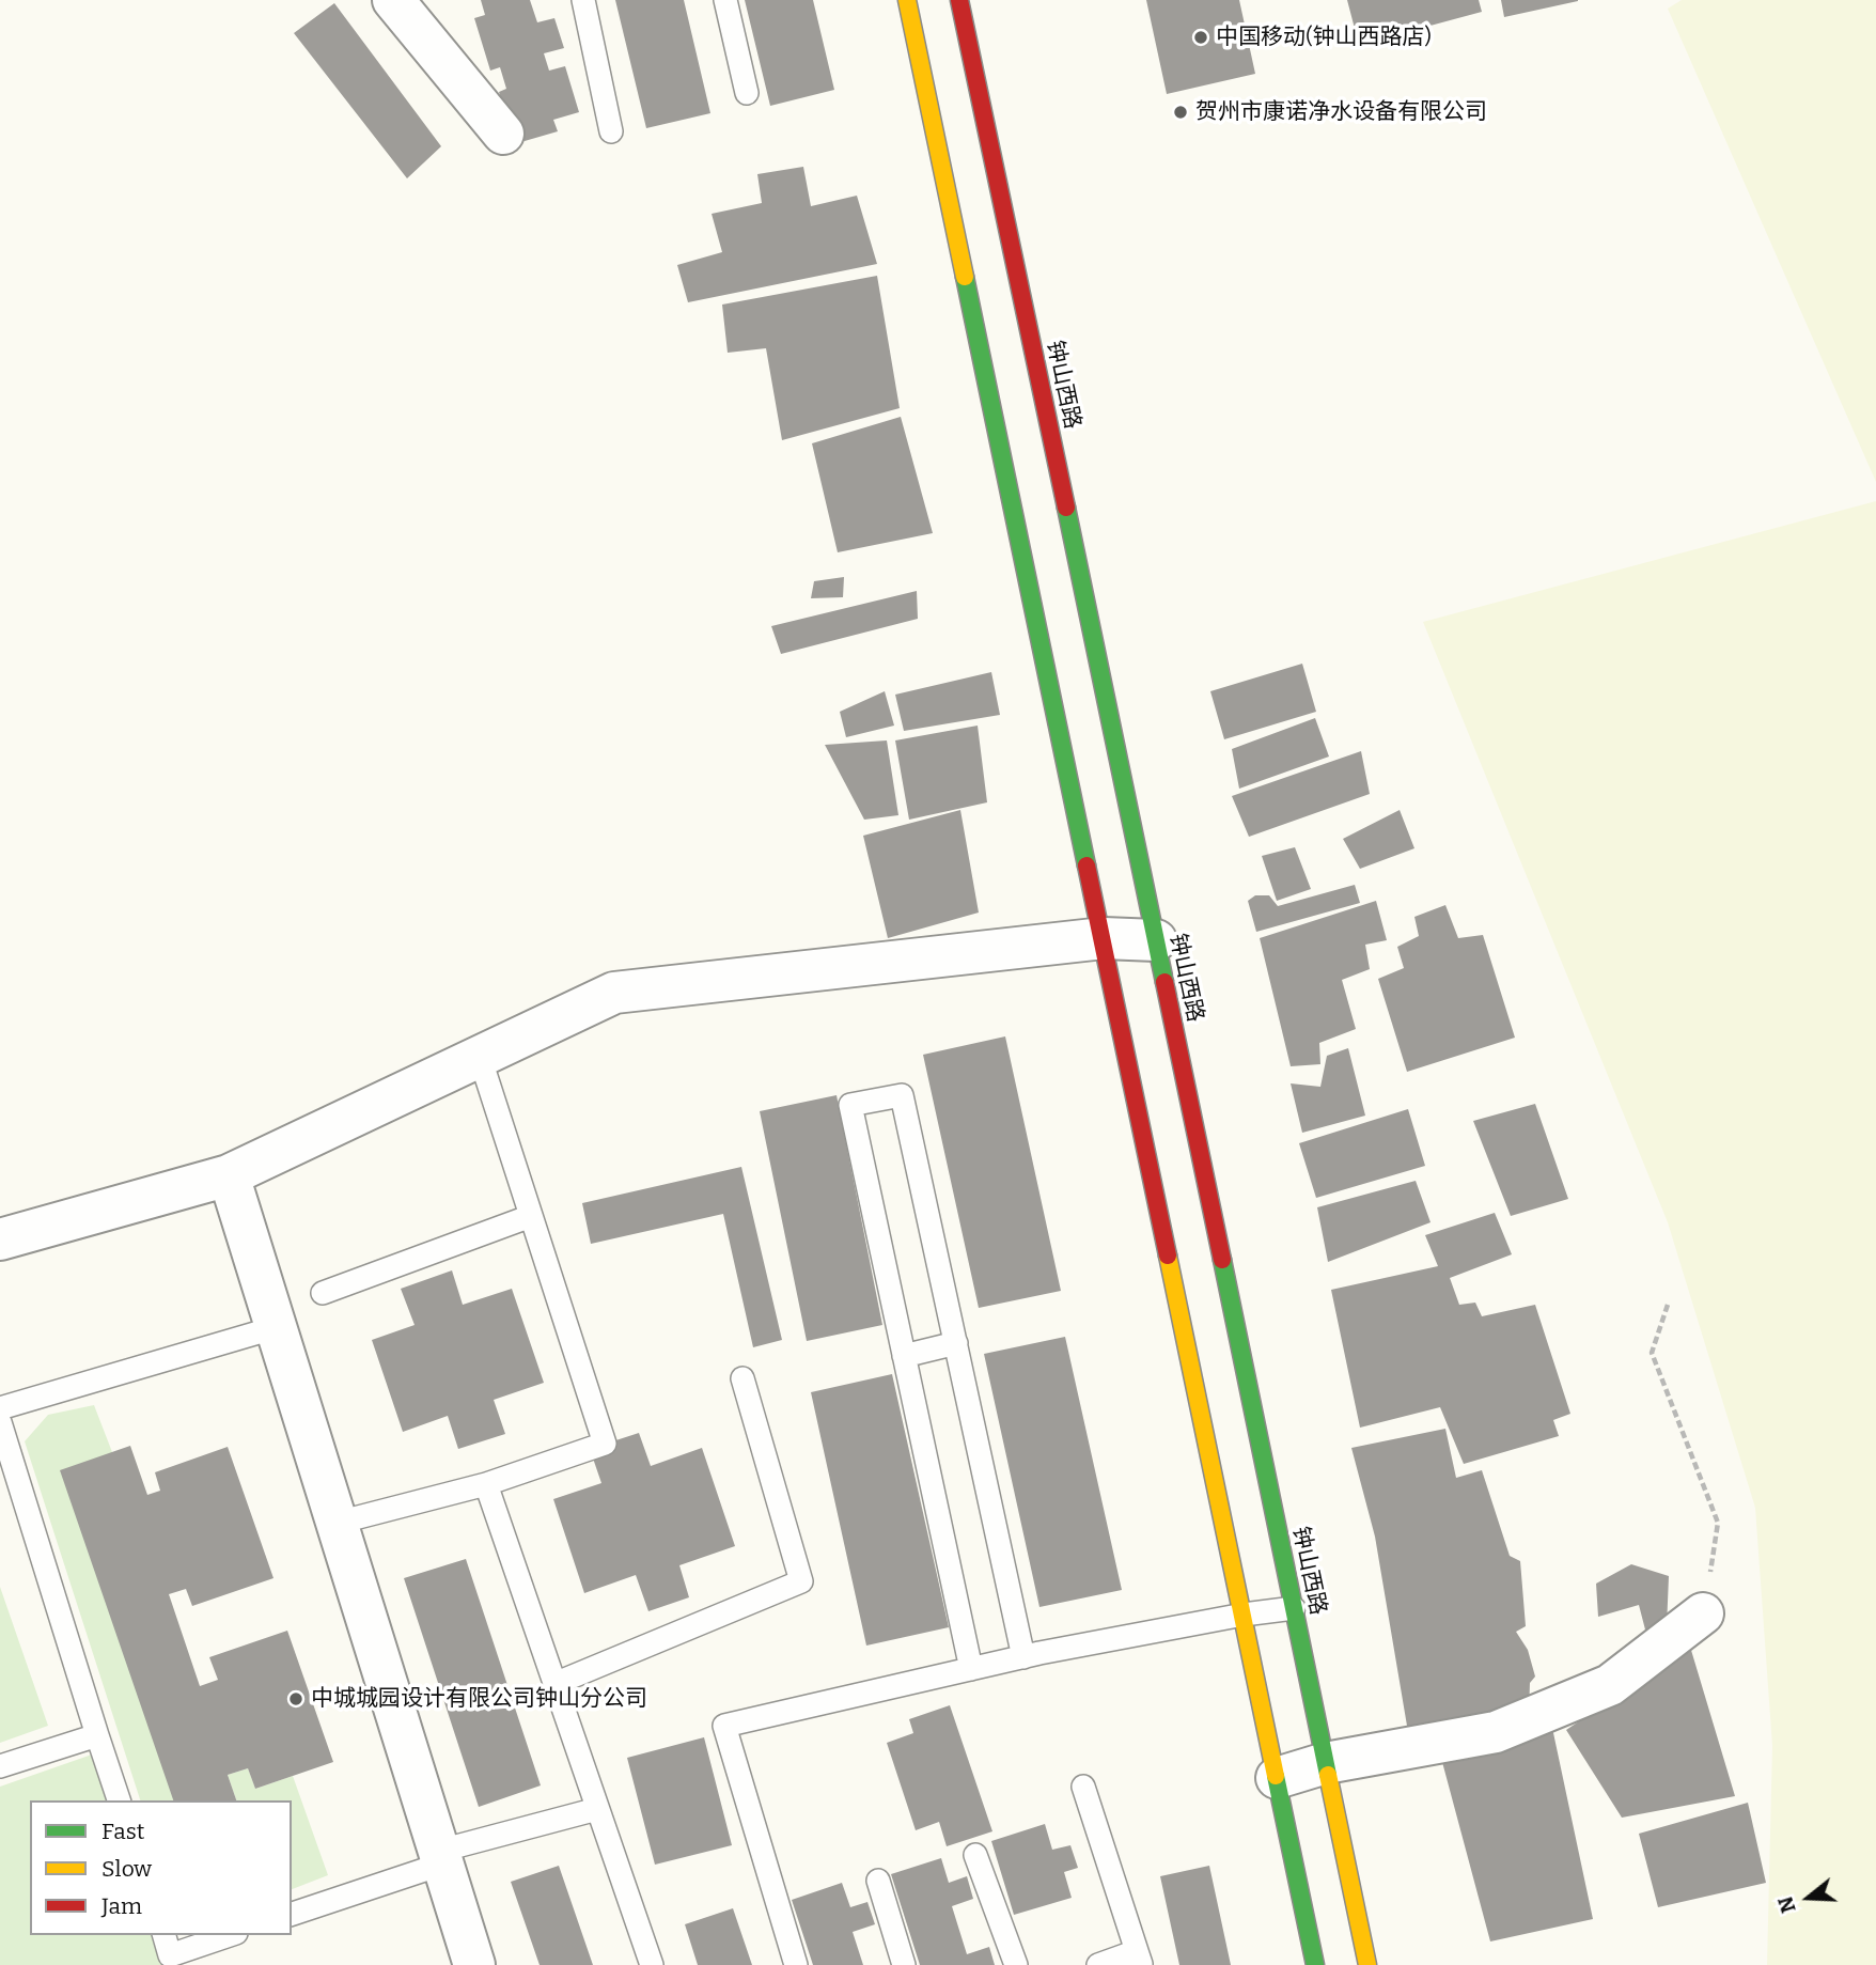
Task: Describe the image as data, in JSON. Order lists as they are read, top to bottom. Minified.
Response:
{"streets":{"main road":["钟山西路"]},"places":["中国移动(钟山西路店)","贺州市康诺净水设备有限公司","中城城园设计有限公司钟山分公司"],"legend":["Fast","Slow","Jam"],"north":"left"}
